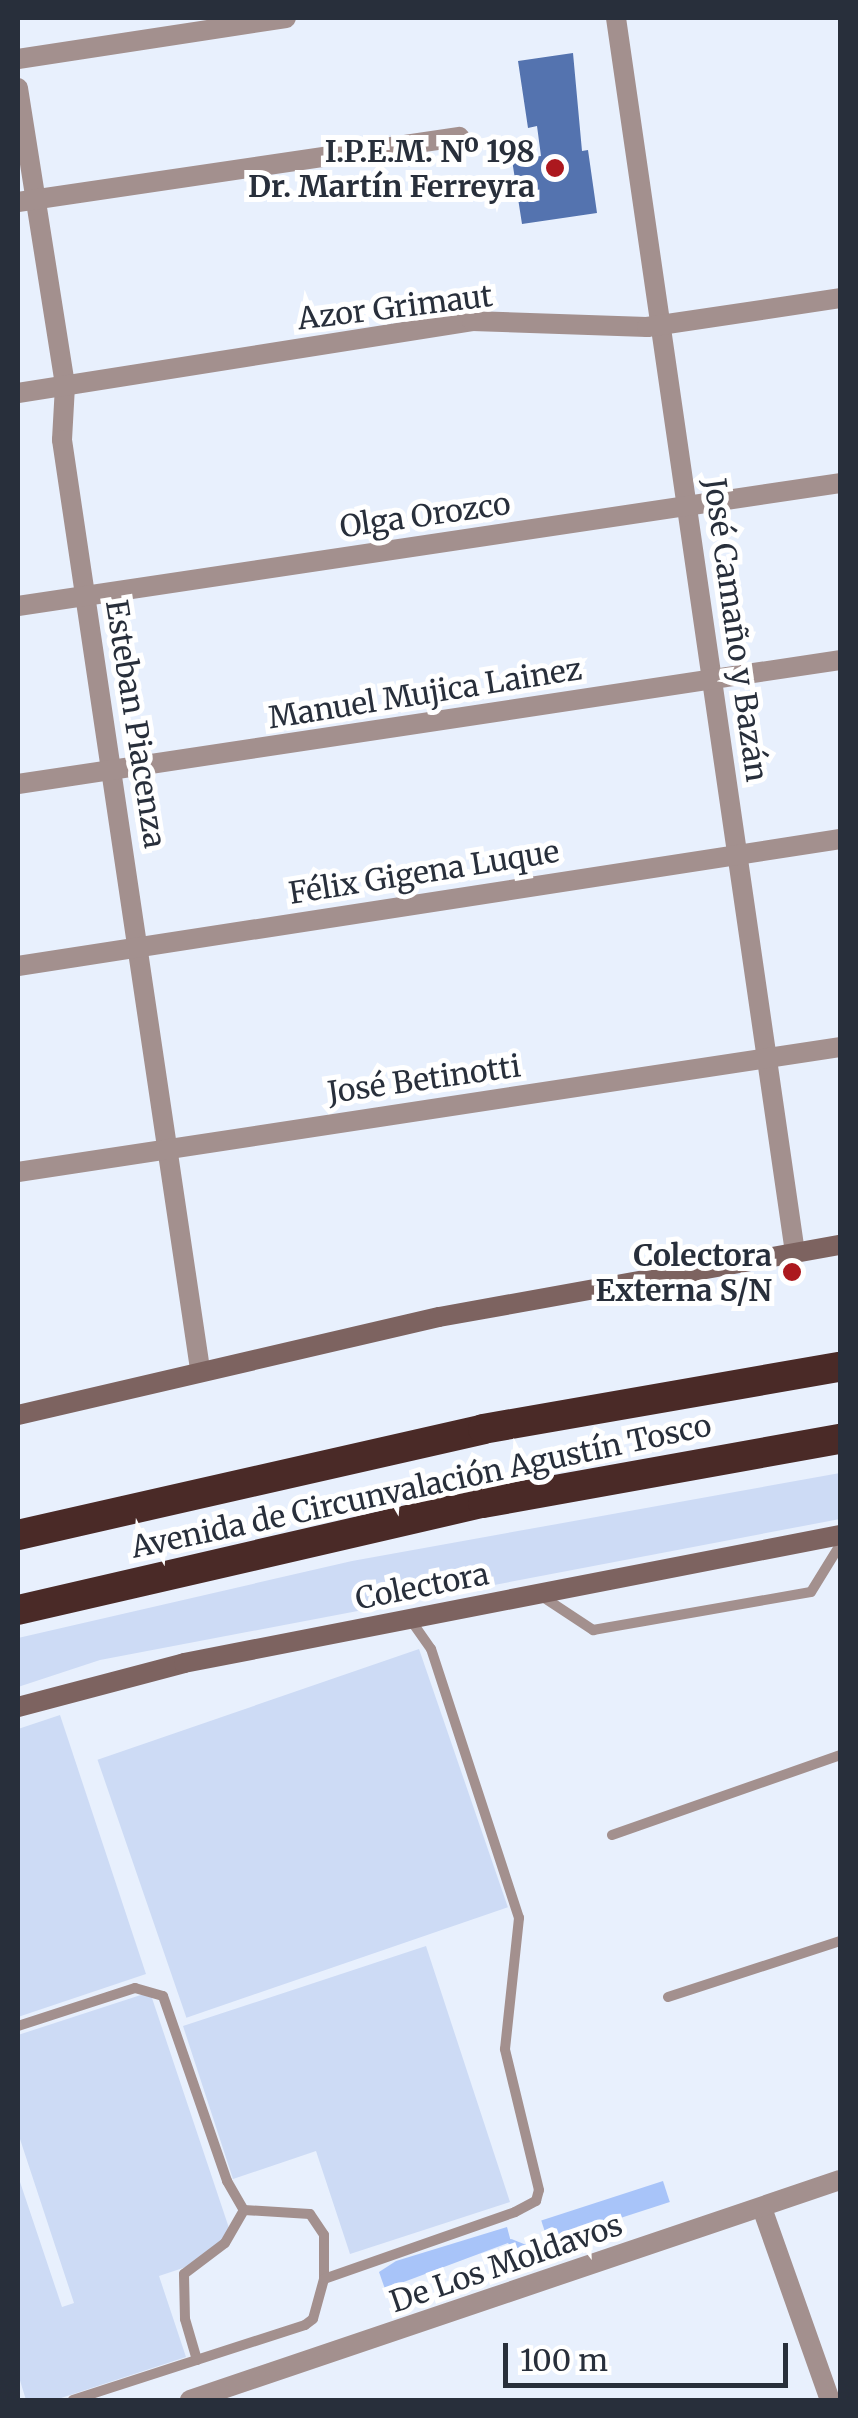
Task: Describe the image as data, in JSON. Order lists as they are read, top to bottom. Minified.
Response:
{"streets":{"highway":["Avenida de Circunvalación Agustín Tosco"],"main road":["Colectora"],"street":["Azor Grimaut","Olga Orozco","José Camaño y Bazán","Manuel Mujica Lainez","Esteban Piacenza","Félix Gigena Luque","José Betinotti","De Los Moldavos"]},"crossings":[["Azor Grimaut","José Camaño y Bazán"],["Azor Grimaut","Esteban Piacenza"],["Olga Orozco","José Camaño y Bazán"],["Olga Orozco","Esteban Piacenza"],["José Camaño y Bazán","Manuel Mujica Lainez"],["José Camaño y Bazán","Félix Gigena Luque"],["José Camaño y Bazán","José Betinotti"],["Manuel Mujica Lainez","Esteban Piacenza"],["Esteban Piacenza","Félix Gigena Luque"],["Esteban Piacenza","José Betinotti"]],"places":["I.P.E.M. Nº 198 Dr. Martín Ferreyra","Colectora Externa S/N"],"scale_bar":"100 m"}
